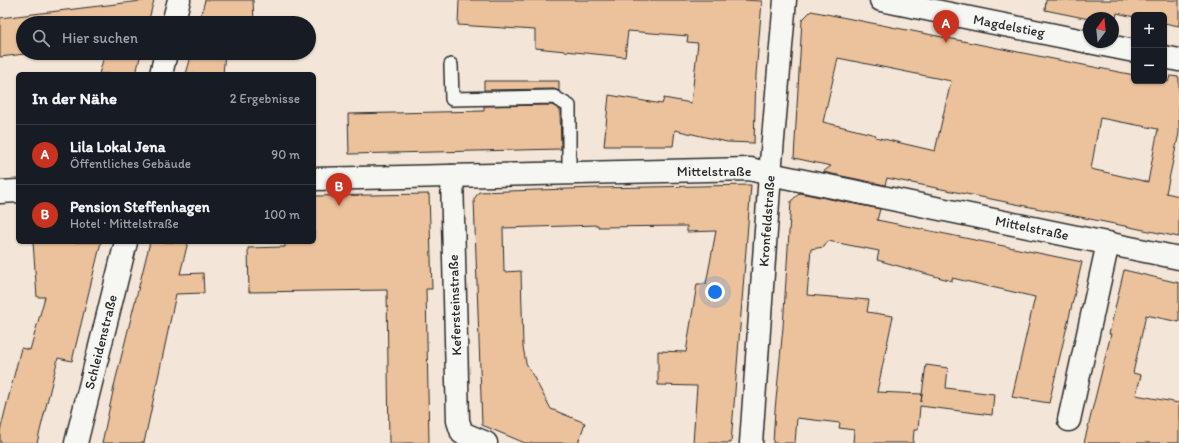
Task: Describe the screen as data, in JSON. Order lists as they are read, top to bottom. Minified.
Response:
{"streets":{"street":["Magdelstieg","Mittelstraße","Kronfeldstraße","Kefersteinstraße","Schleidenstraße"]},"crossings":[["Mittelstraße","Kronfeldstraße"],["Mittelstraße","Kefersteinstraße"]],"north":"top","page":{"pins":["A","B"],"map_buttons":["+","−"],"search":"Hier suchen","heading":["In der Nähe","2 Ergebnisse"],"list":[{"mark":"A","name":"Lila Lokal Jena","note":"Öffentliches Gebäude","value":"90 m"},{"mark":"B","name":"Pension Steffenhagen","note":"Hotel · Mittelstraße","value":"100 m"}]}}
